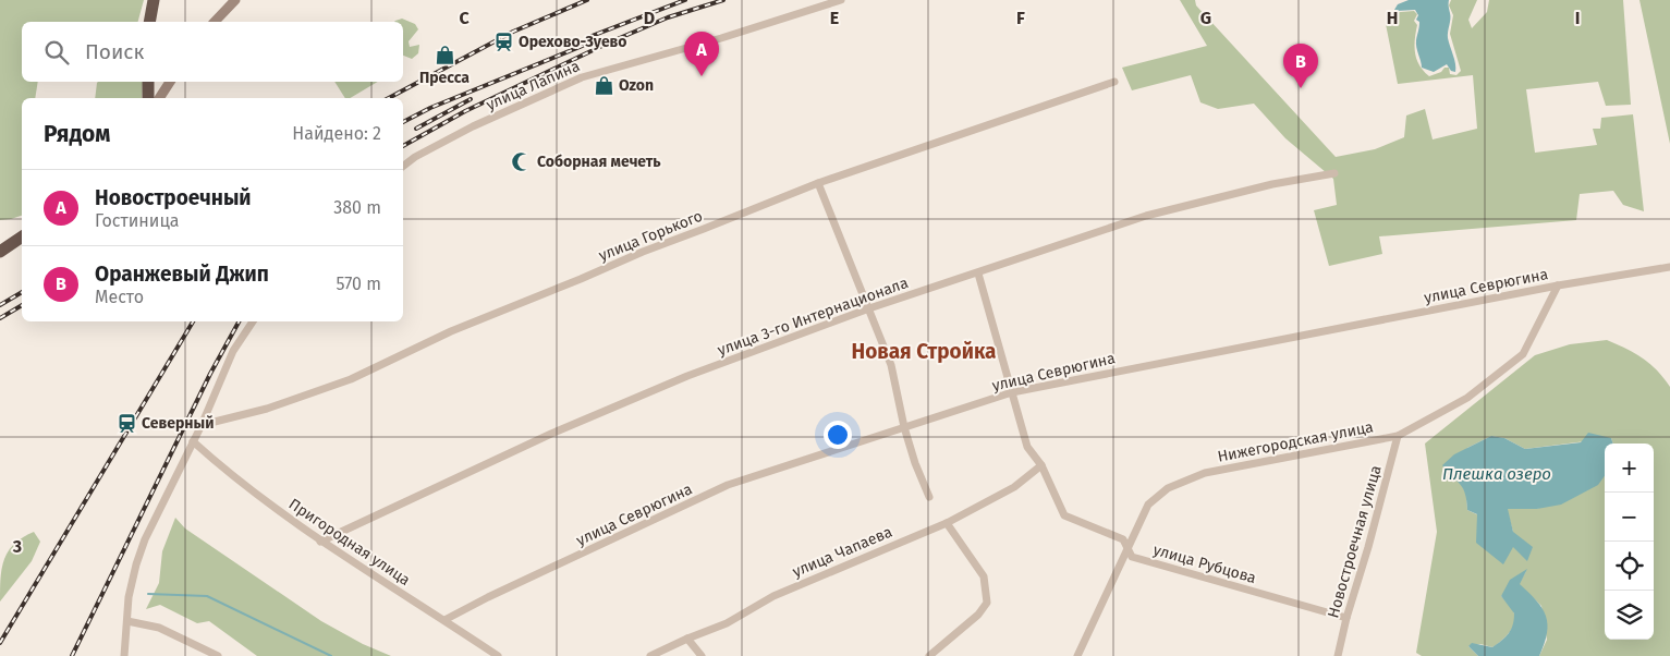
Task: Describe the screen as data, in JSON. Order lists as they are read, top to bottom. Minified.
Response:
{"streets":{"street":["улица Лапина","улица Горького","улица Севрюгина","улица 3-го Интернационала","Нижегородская улица","Пригородная улица","Новостроечная улица","улица Чапаева","улица Рубцова"]},"crossings":[["улица Севрюгина","Нижегородская улица"],["улица Севрюгина","Пригородная улица"],["улица Севрюгина","улица Рубцова"],["улица 3-го Интернационала","Пригородная улица"],["улица 3-го Интернационала","улица Рубцова"],["Нижегородская улица","Новостроечная улица"],["Нижегородская улица","улица Рубцова"],["Новостроечная улица","улица Рубцова"],["улица Чапаева","улица Рубцова"]],"districts":["Новая Стройка"],"water":["Плешка озеро"],"places":{"station":["Орехово-Зуево","Северный"],"shop":["Пресса","Ozon"],"mosque":["Соборная мечеть"]},"page":{"search":"Поиск","pins":["A","B"],"heading":["Рядом","Найдено: 2"],"list":[{"mark":"A","name":"Новостроечный","note":"Гостиница","value":"380 m"},{"mark":"B","name":"Оранжевый Джип","note":"Место","value":"570 m"}],"map_buttons":["+","−"]},"grid":{"columns":["C","D","E","F","G","H","I"],"rows":["3"]}}
